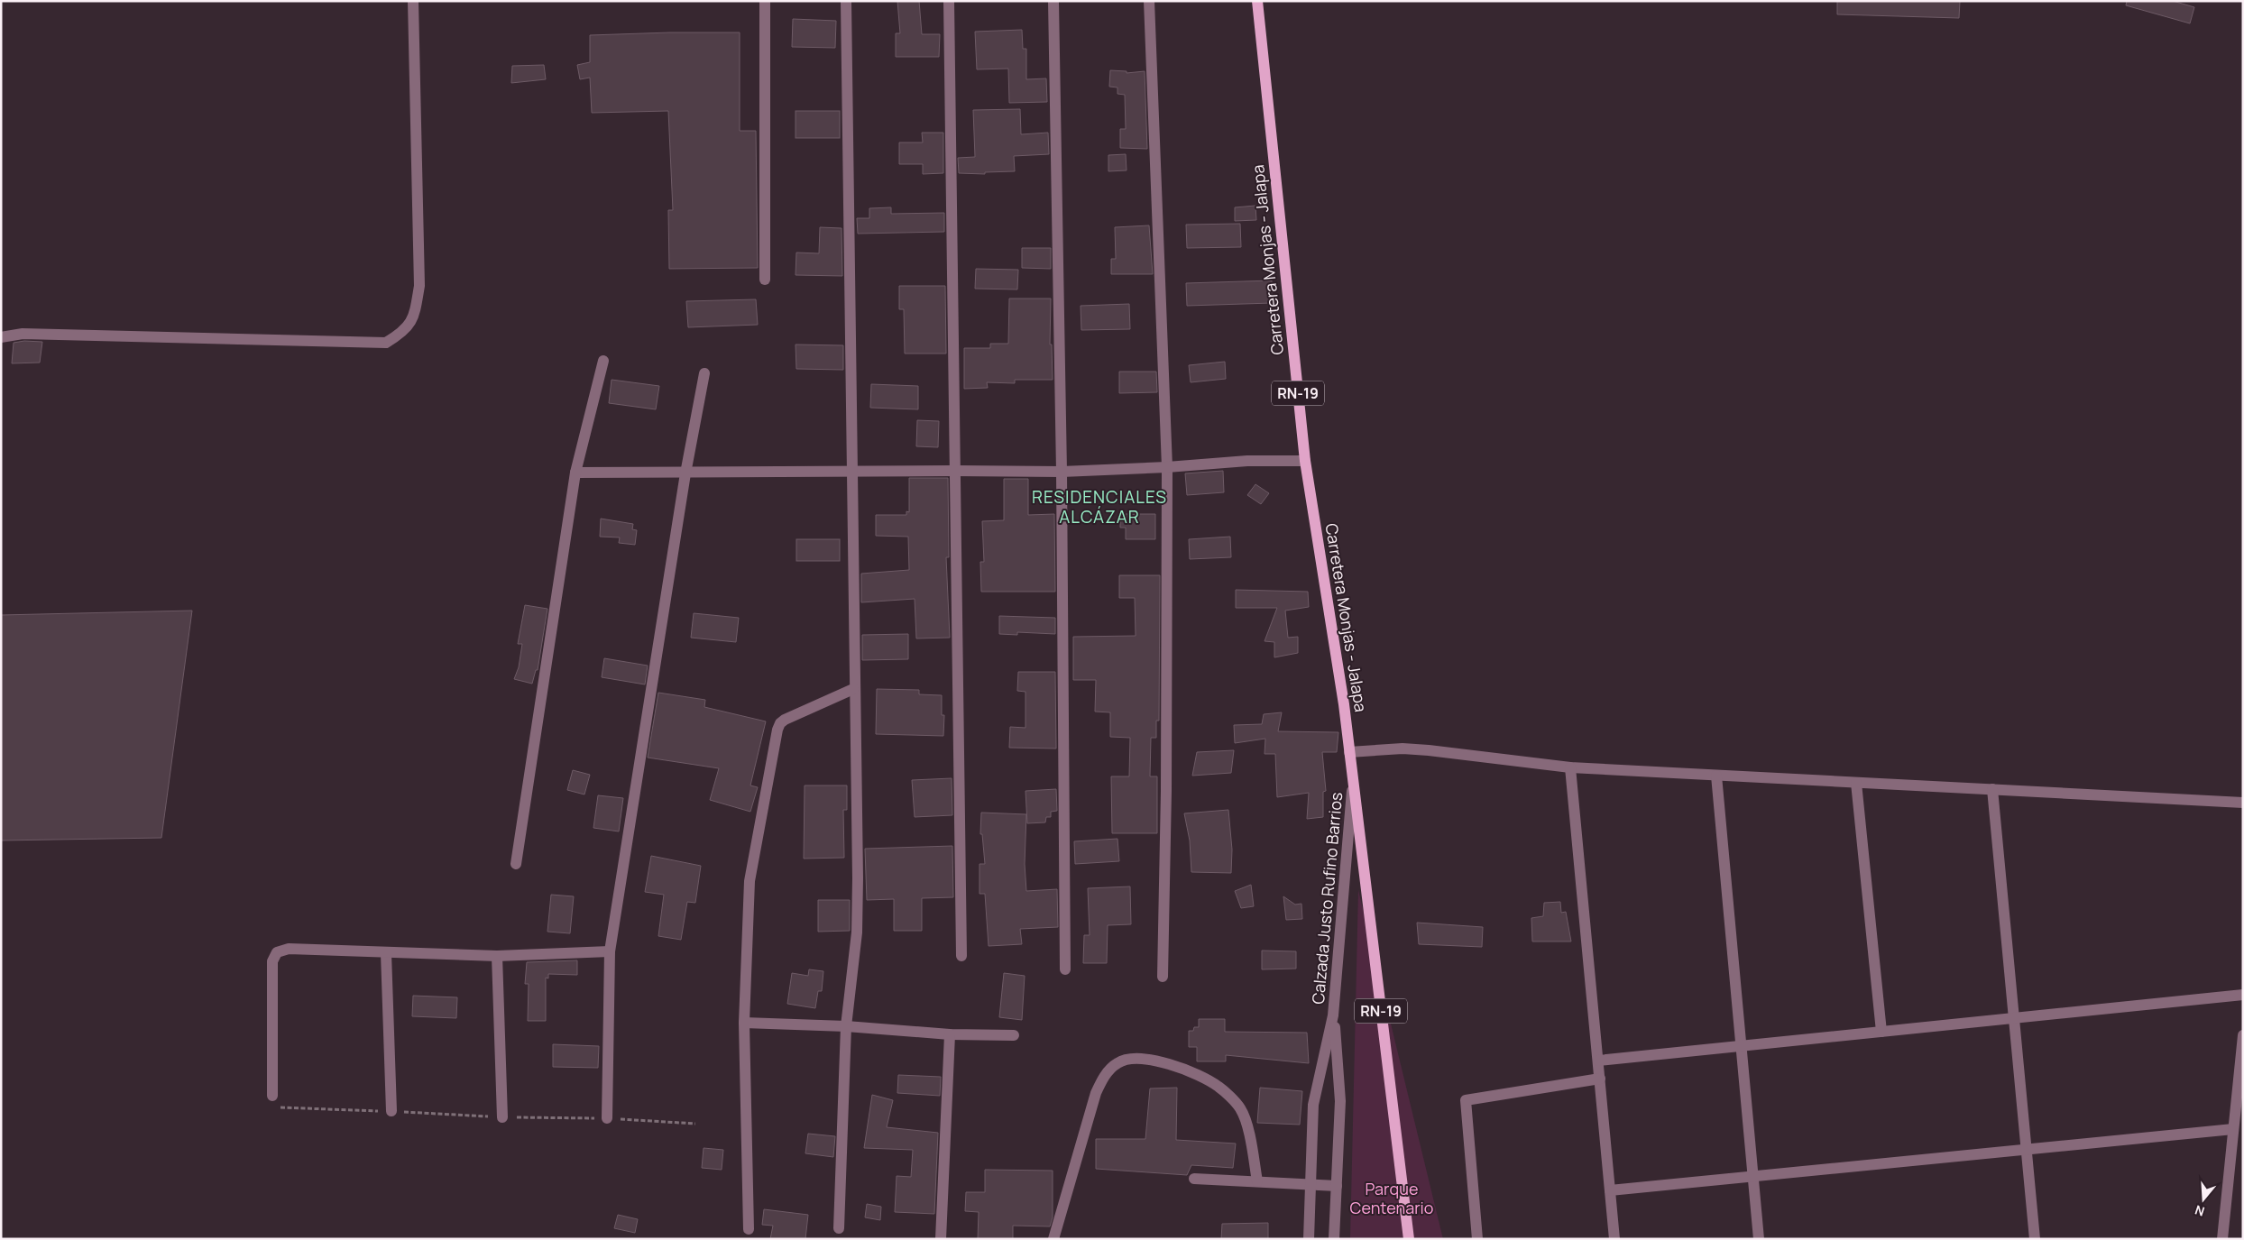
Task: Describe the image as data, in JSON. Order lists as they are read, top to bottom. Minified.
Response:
{"streets":{"main road":["Carretera Monjas - Jalapa","RN-19"],"street":["Calzada Justo Rufino Barrios"]},"crossings":[["Carretera Monjas - Jalapa","Calzada Justo Rufino Barrios"]],"districts":["RESIDENCIALES ALCÁZAR"],"parks":["Parque Centenario"],"north":"bottom"}
